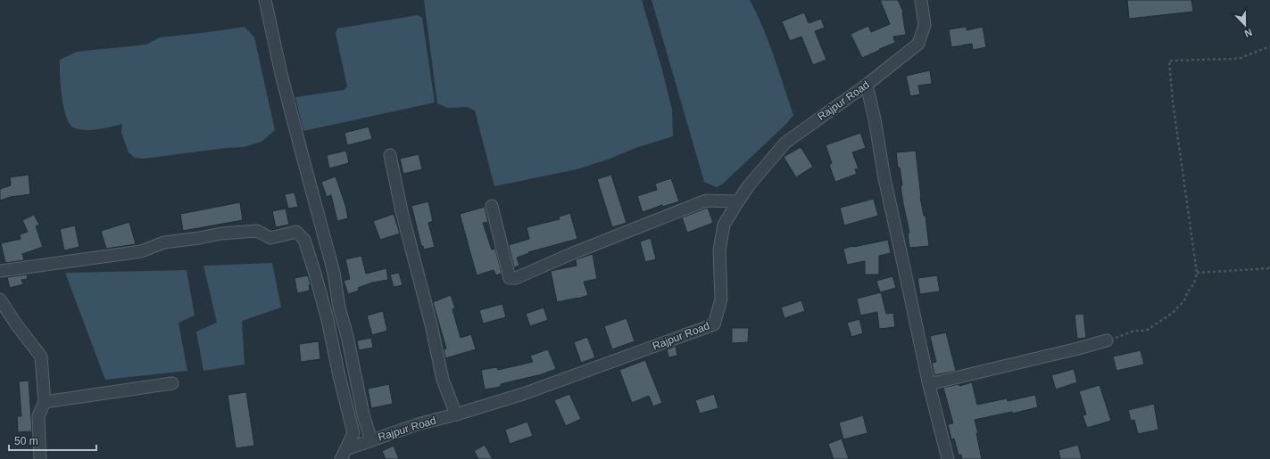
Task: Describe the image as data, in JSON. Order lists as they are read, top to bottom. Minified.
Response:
{"streets":{"street":["Rajpur Road"]},"scale_bar":"50 m","north":"bottom"}
